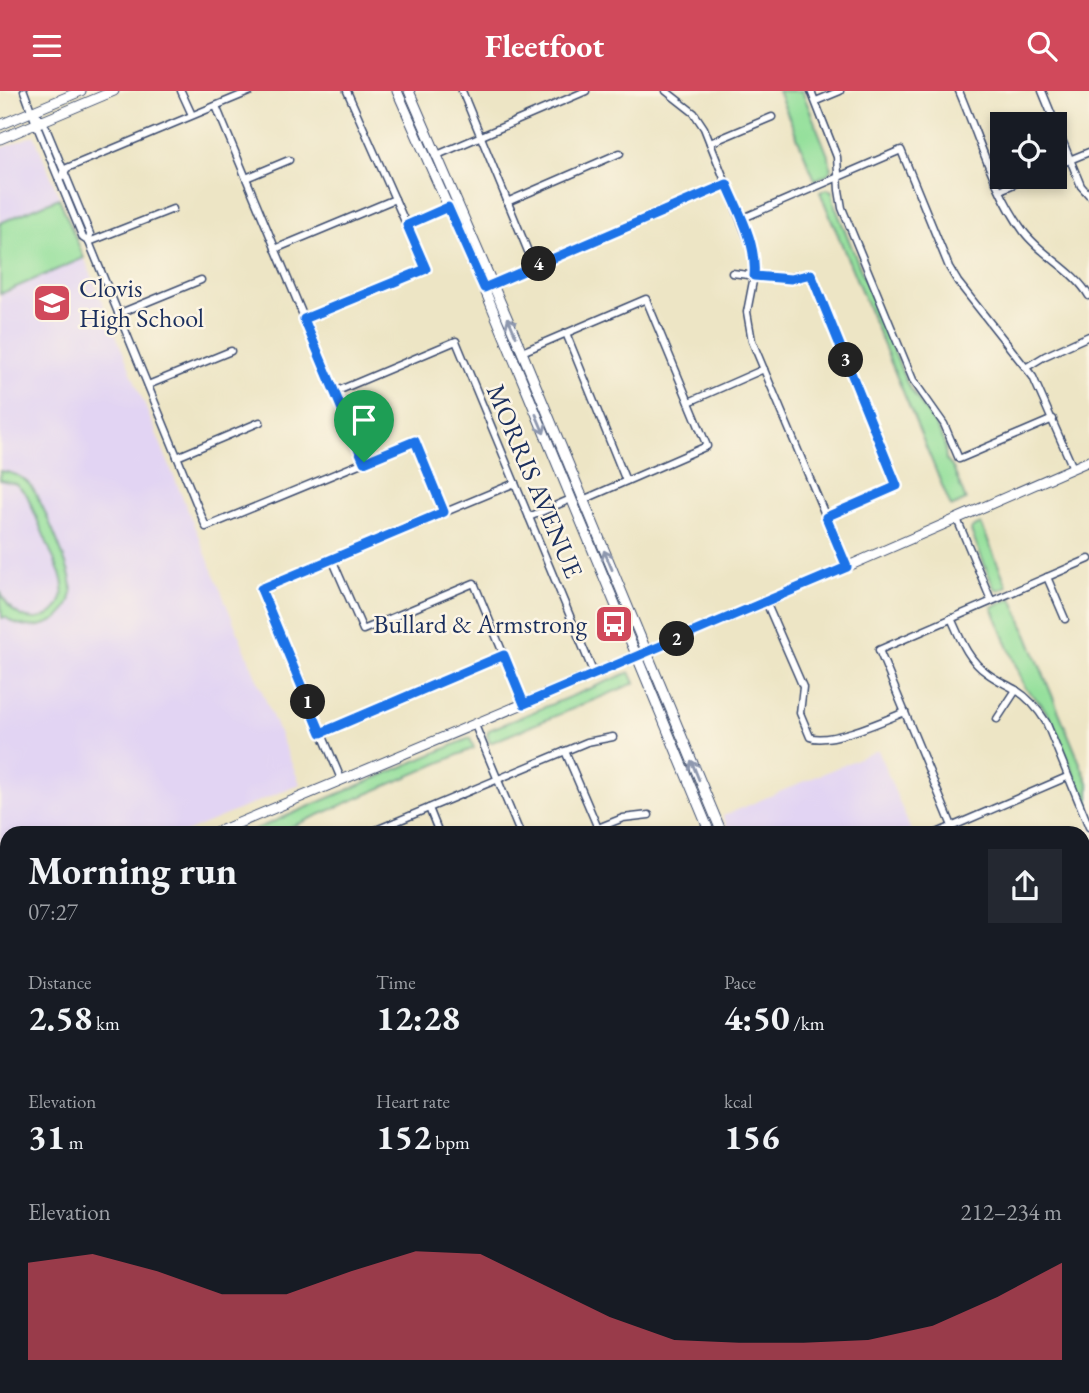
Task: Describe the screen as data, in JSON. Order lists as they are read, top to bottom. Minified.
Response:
{"streets":{"street":["MORRIS AVENUE"]},"places":{"school or university":["Clovis High School"],"bus stop":["Bullard & Armstrong"]},"page":{"header":"Fleetfoot","pins":["4","3","2","1"],"heading":["Morning run","07:27"],"stats":[["Distance","2.58 km"],["Time","12:28"],["Pace","4:50 /km"],["Elevation","31 m"],["Heart rate","152 bpm"],["kcal","156"]],"chart":["Elevation","212–234 m"]}}
